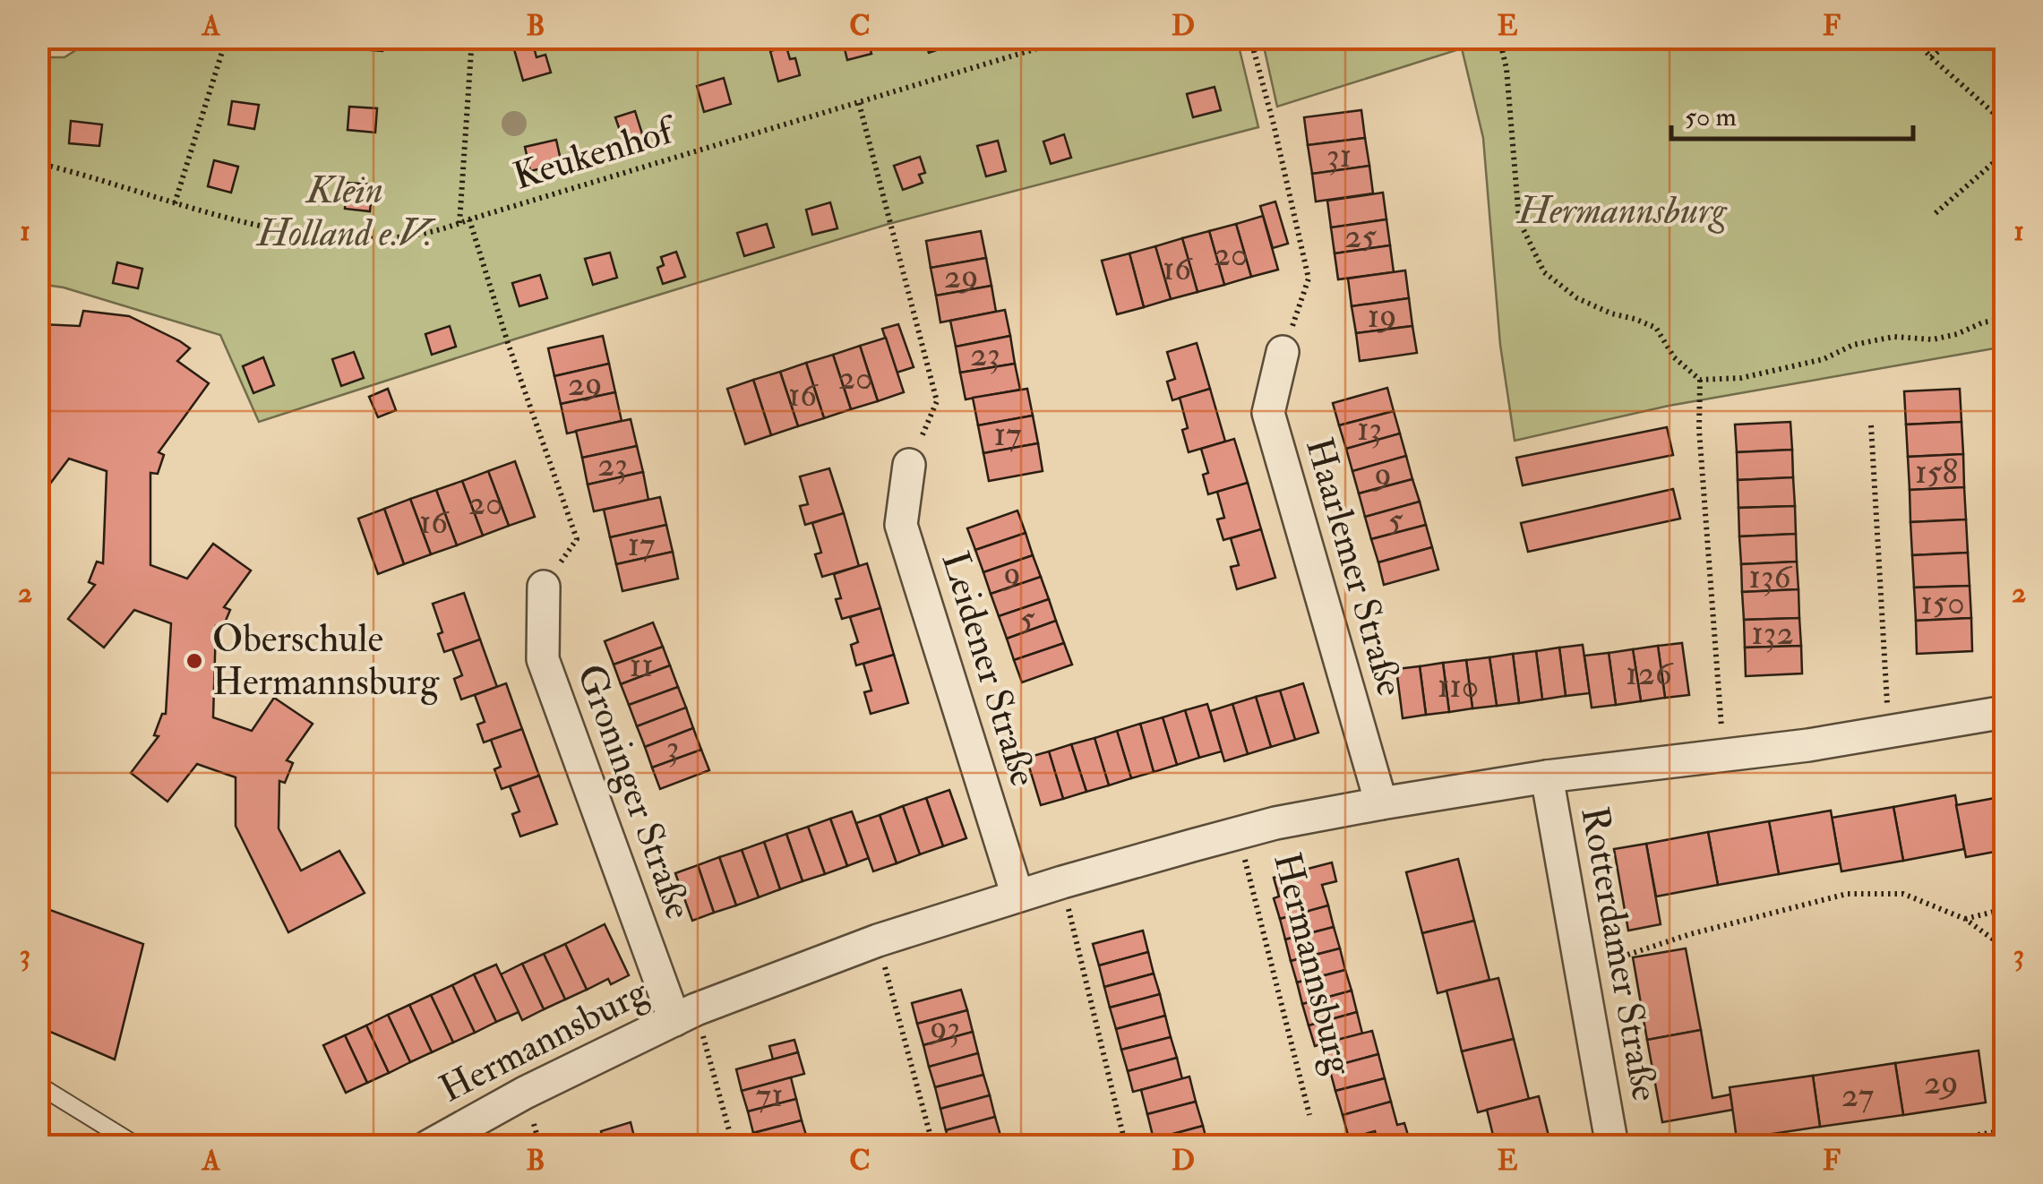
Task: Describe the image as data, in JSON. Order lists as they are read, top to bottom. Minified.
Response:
{"streets":{"street":["Haarlemer Straße","Leidener Straße","Groninger Straße","Rotterdamer Straße","Hermannsburg"],"path":["Keukenhof"]},"crossings":[["Haarlemer Straße","Hermannsburg"],["Leidener Straße","Hermannsburg"],["Groninger Straße","Hermannsburg"],["Rotterdamer Straße","Hermannsburg"]],"parks":["Klein Holland e.V.","Hermannsburg"],"places":["Oberschule Hermannsburg"],"house_numbers":["31","25","20","16","29","19","23","20","29","16","13","17","23","158","9","20","5","16","17","9","136","150","5","132","11","126","110","3","93","29","71","27"],"scale_bar":"50 m","grid":{"columns":["A","B","C","D","E","F"],"rows":["1","2","3"]}}
